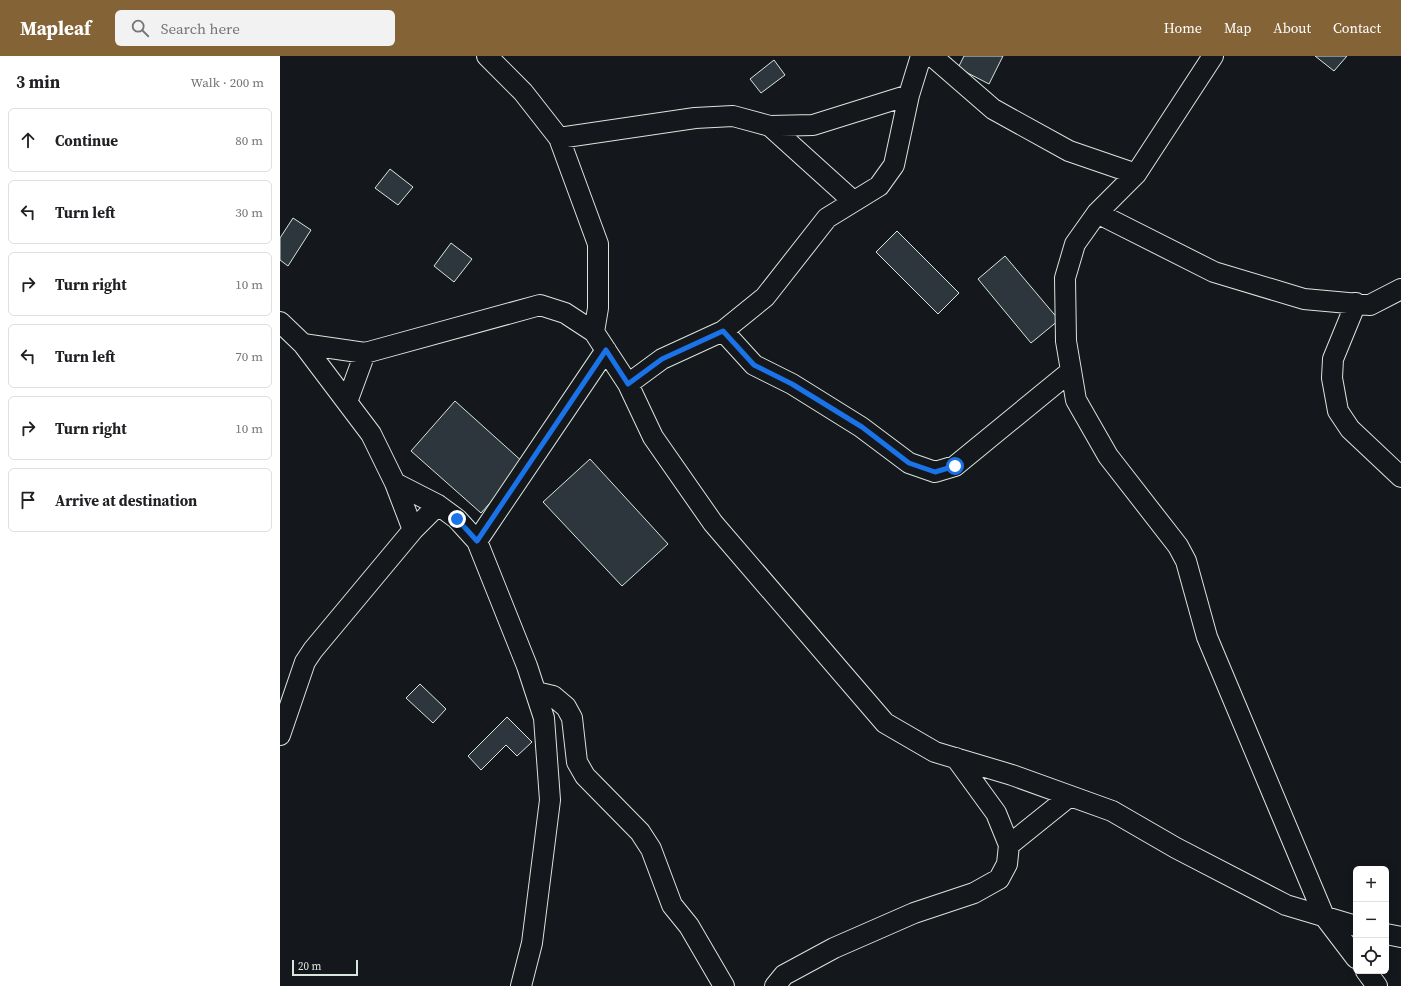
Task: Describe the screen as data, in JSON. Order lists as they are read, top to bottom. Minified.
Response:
{"scale_bar":"20 m","page":{"header":"Mapleaf","search":"Search here","nav":["Home","Map","About","Contact"],"heading":["3 min","Walk · 200 m"],"list":[["Continue","80 m"],["Turn left","30 m"],["Turn right","10 m"],["Turn left","70 m"],["Turn right","10 m"],"Arrive at destination"],"map_buttons":["+","−"],"scale":"20 m"}}
